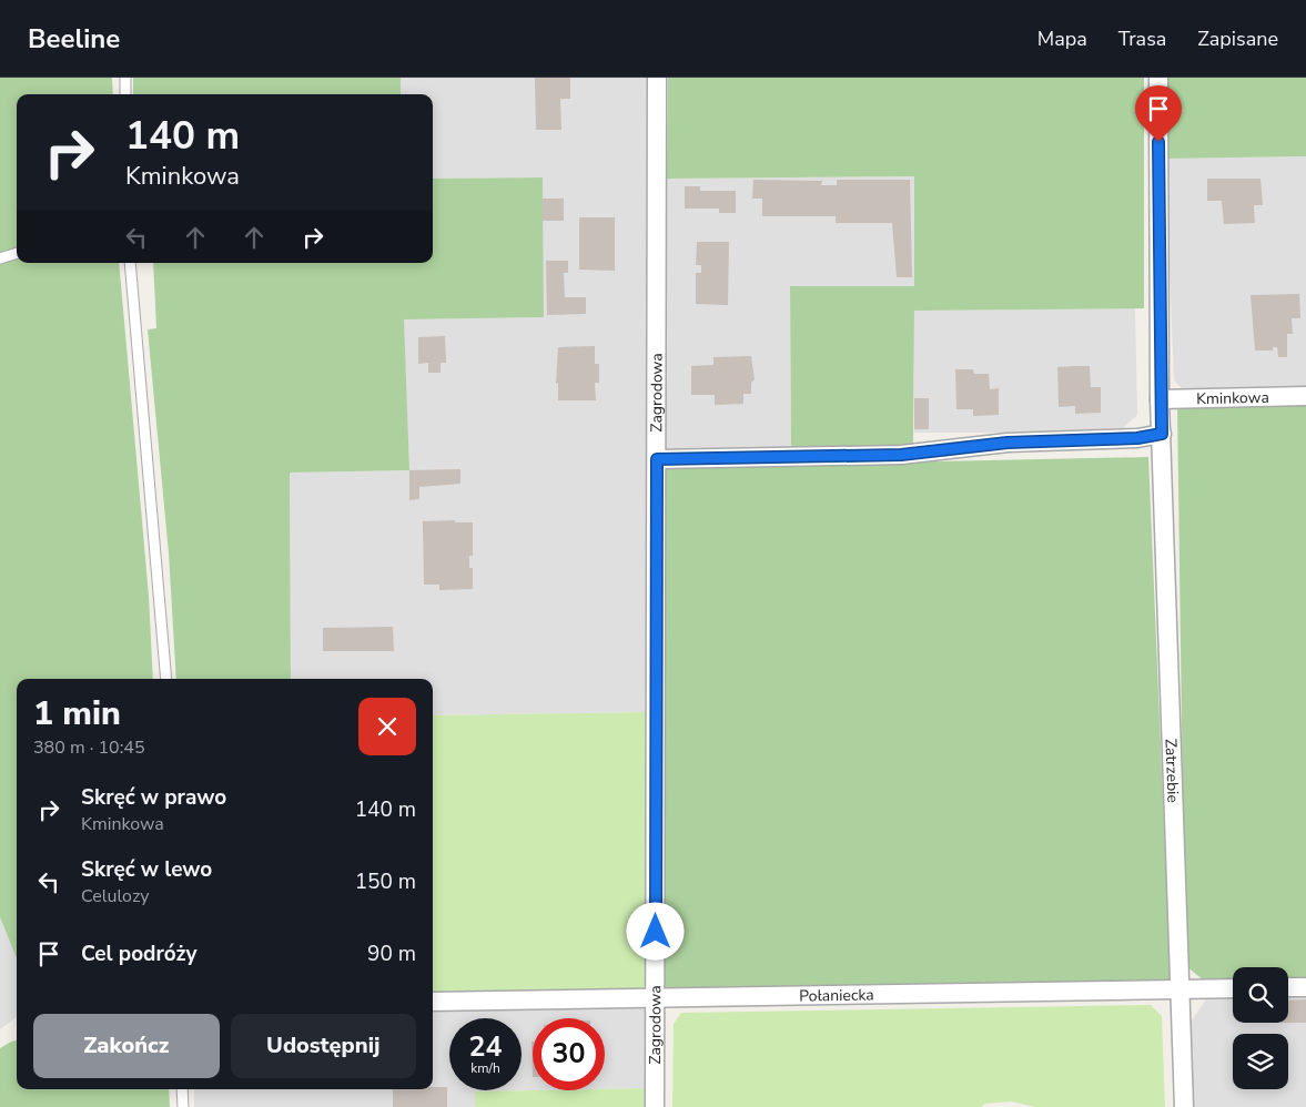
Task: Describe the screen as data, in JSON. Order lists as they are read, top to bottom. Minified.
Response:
{"streets":{"street":["Zagrodowa","Kminkowa","Zatrzebie","Połaniecka"]},"crossings":[["Zagrodowa","Połaniecka"],["Kminkowa","Zatrzebie"],["Zatrzebie","Połaniecka"]],"page":{"header":"Beeline","nav":["Mapa","Trasa","Zapisane"],"turn":["140 m","Kminkowa"],"heading":["1 min","380 m · 10:45"],"list":[{"name":"Skręć w prawo","note":"Kminkowa","value":"140 m"},{"name":"Skręć w lewo","note":"Celulozy","value":"150 m"},{"name":"Cel podróży","value":"90 m"}],"buttons":["Zakończ","Udostępnij"],"speed":"24 km/h","limit":"30"}}
